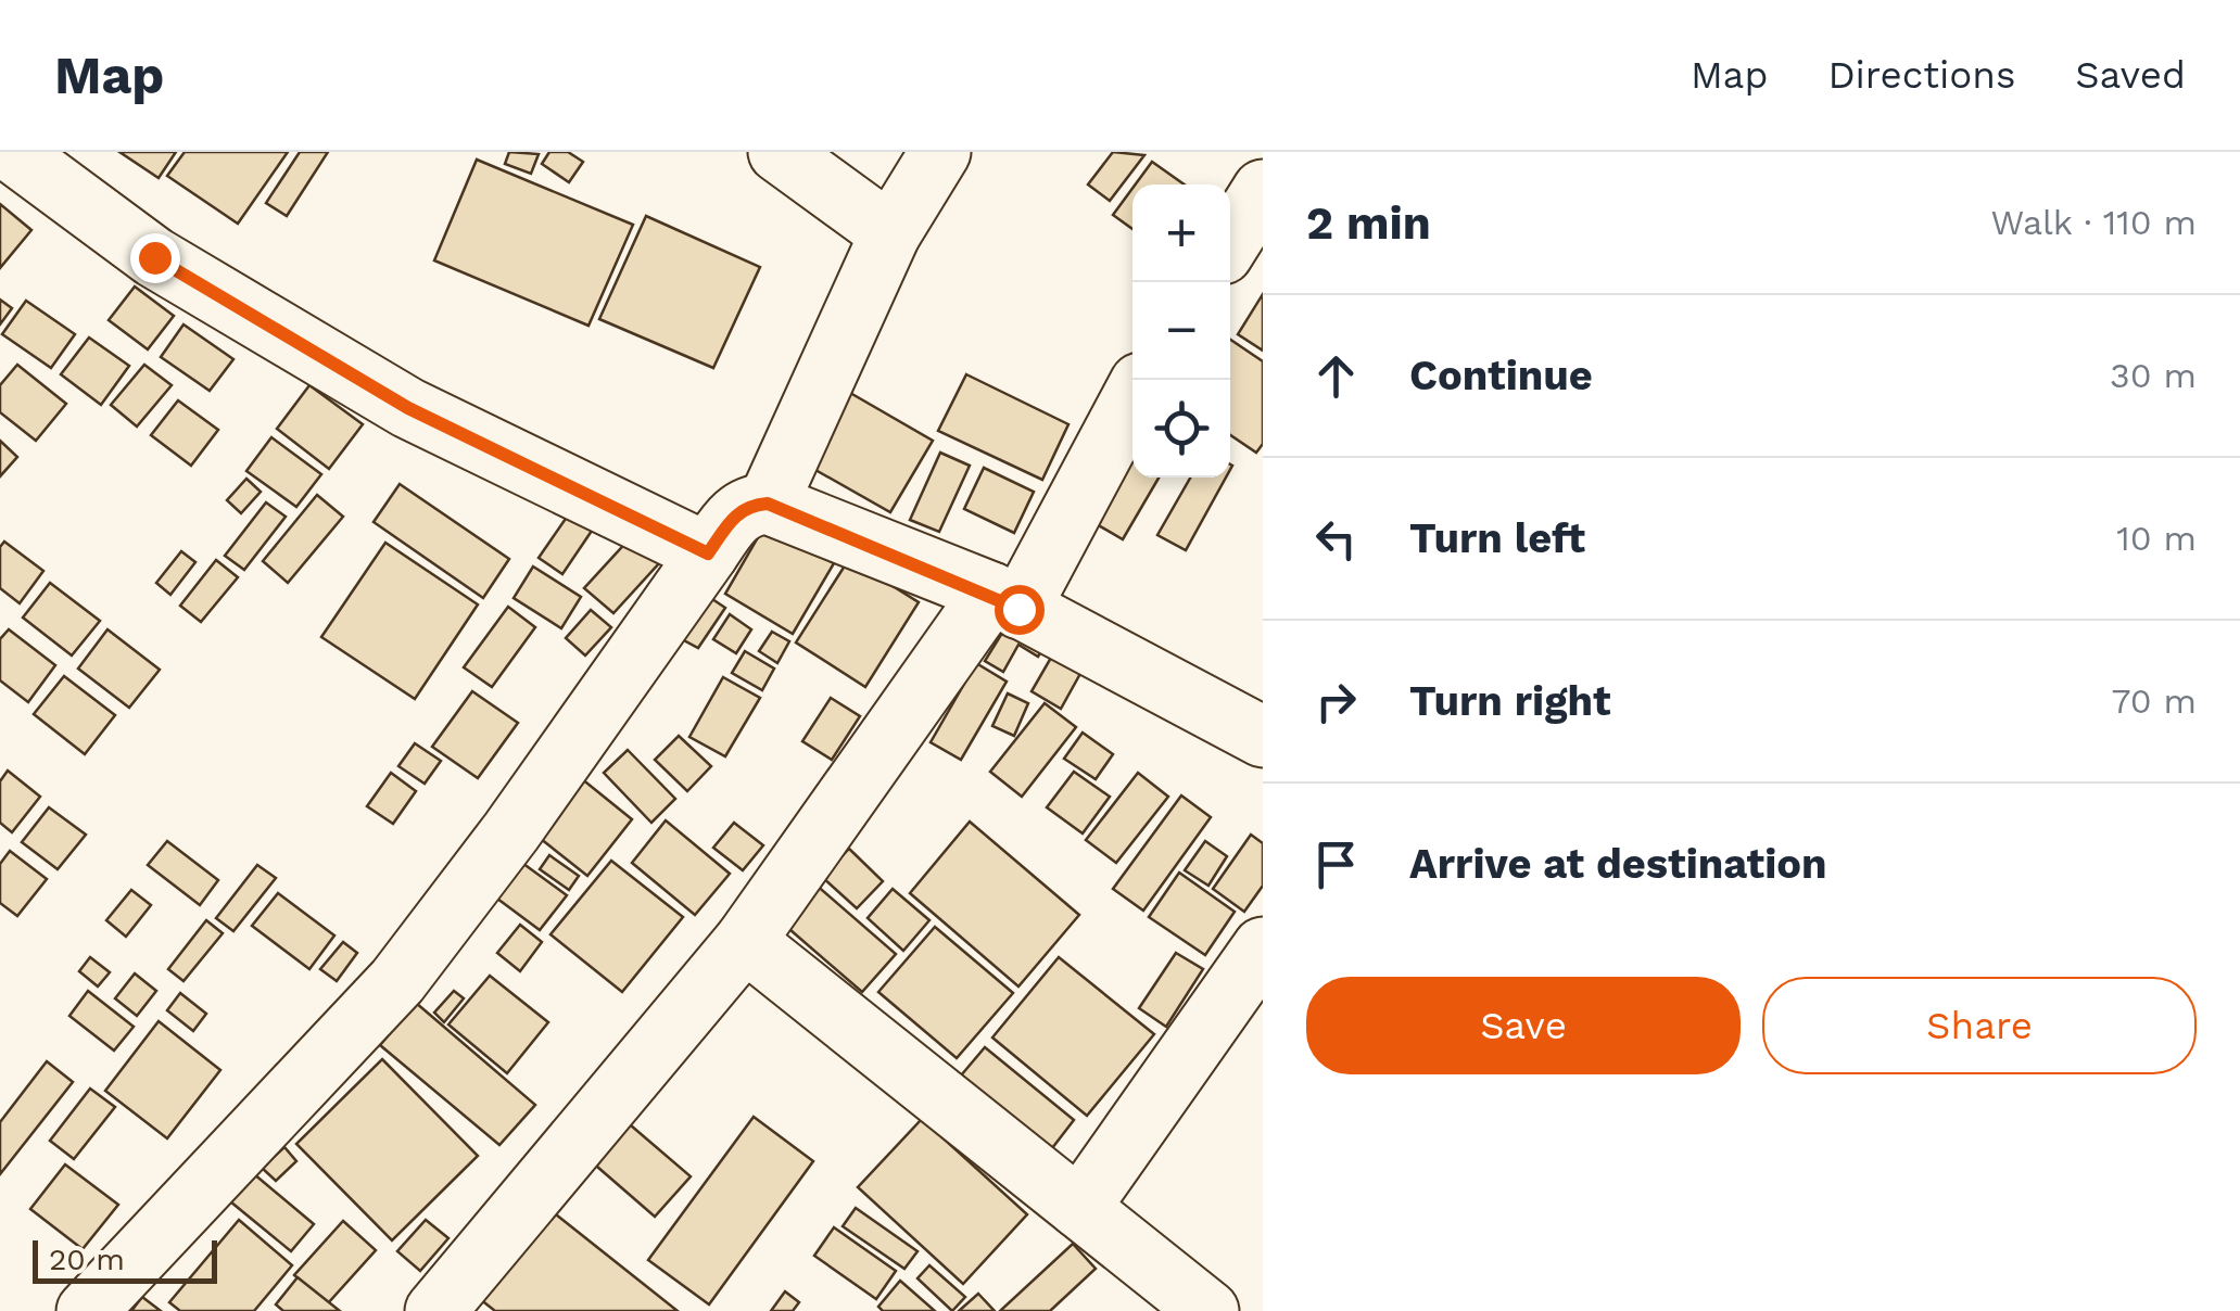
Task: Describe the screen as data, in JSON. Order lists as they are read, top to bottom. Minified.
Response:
{"scale_bar":"20 m","page":{"header":"Map","nav":["Map","Directions","Saved"],"heading":["2 min","Walk · 110 m"],"map_buttons":["+","−"],"list":[["Continue","30 m"],["Turn left","10 m"],["Turn right","70 m"],"Arrive at destination"],"buttons":["Save","Share"],"scale":"20 m"}}
